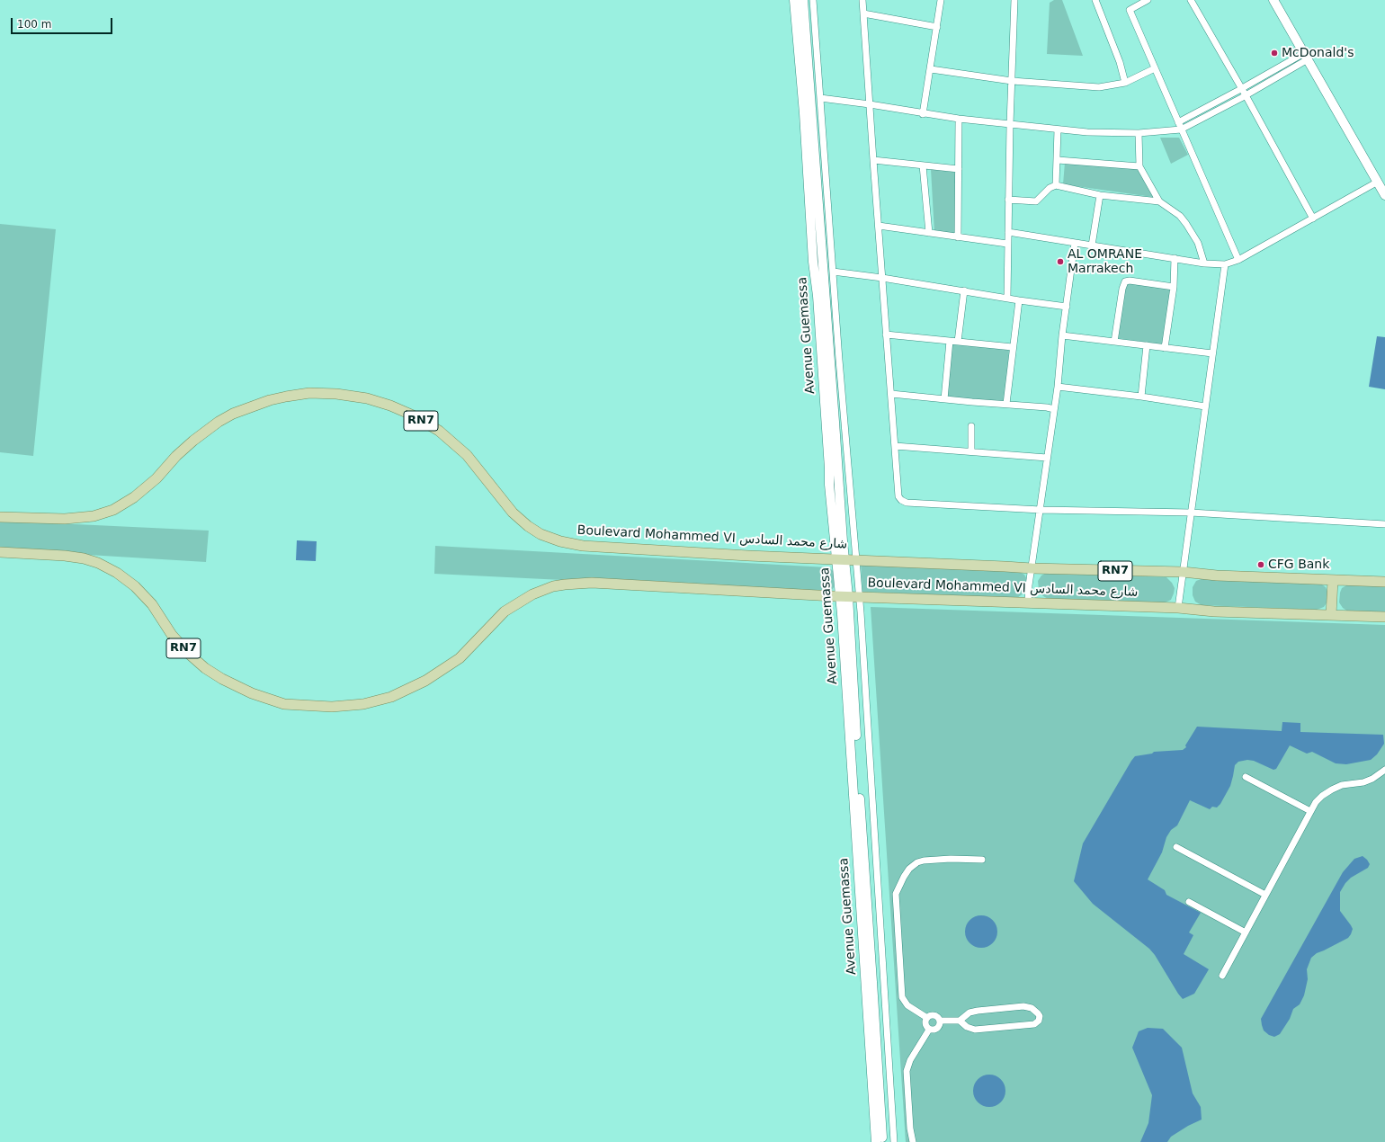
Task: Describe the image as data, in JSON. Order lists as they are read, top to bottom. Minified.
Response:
{"streets":{"main road":["Avenue Guemassa","RN7","Boulevard Mohammed VI شارع محمد السادس"]},"crossings":[["Avenue Guemassa","Boulevard Mohammed VI شارع محمد السادس"]],"places":["McDonald's","AL OMRANE Marrakech","CFG Bank"],"scale_bar":"100 m"}
